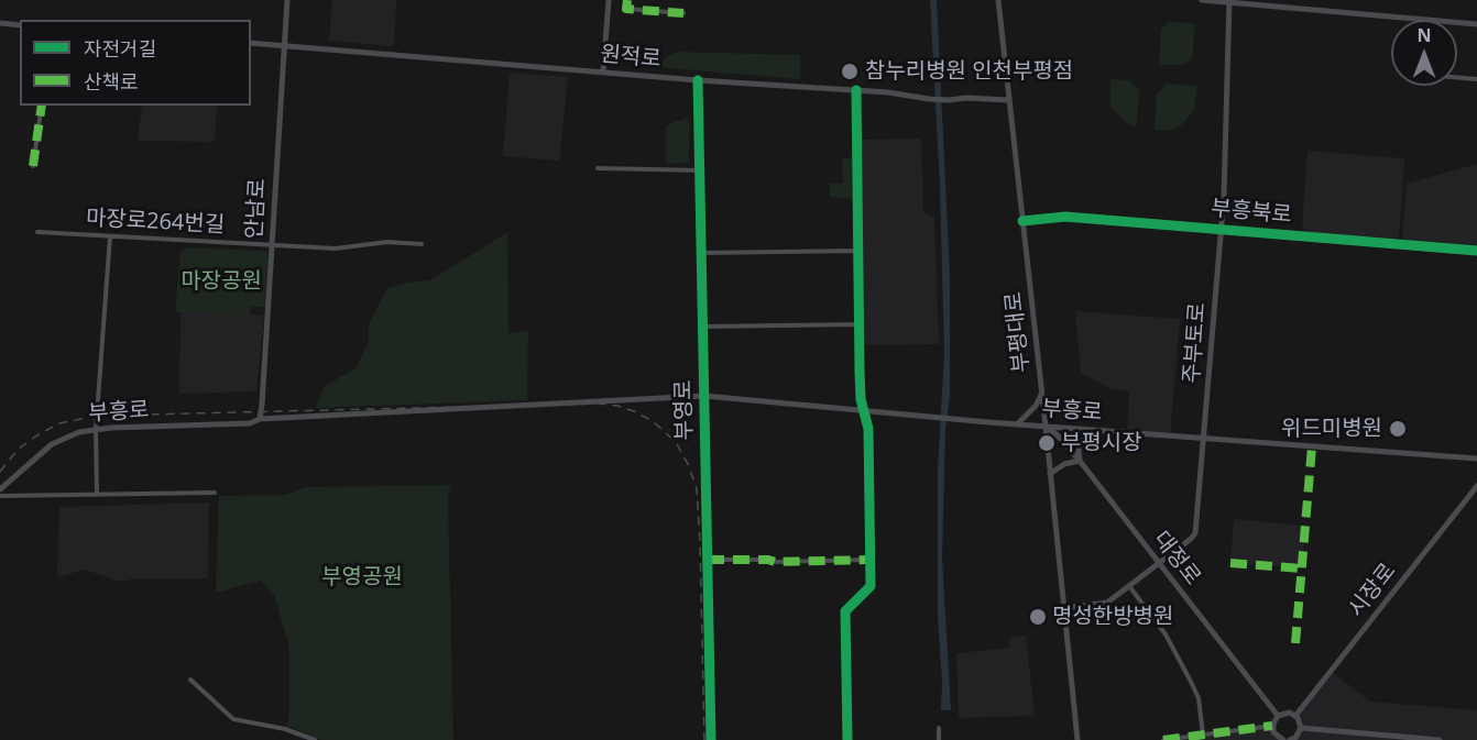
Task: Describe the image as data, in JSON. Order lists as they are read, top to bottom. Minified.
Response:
{"streets":{"main road":["원적로","안남로","부흥북로","부평대로","주부토로","부영로","부흥로","대정로","시장로"],"street":["마장로264번길"]},"crossings":[["원적로","안남로"],["원적로","부평대로"],["원적로","부영로"],["안남로","마장로264번길"],["안남로","부흥로"],["부흥북로","부평대로"],["부흥북로","주부토로"],["부평대로","주부토로"],["부평대로","부흥로"],["부평대로","대정로"],["주부토로","부흥로"],["주부토로","대정로"],["부영로","부흥로"],["부흥로","대정로"]],"parks":["마장공원","부영공원"],"places":["참누리병원 인천부평점","위드미병원","부평시장","명성한방병원"],"legend":["자전거길","산책로"],"north":"top"}
